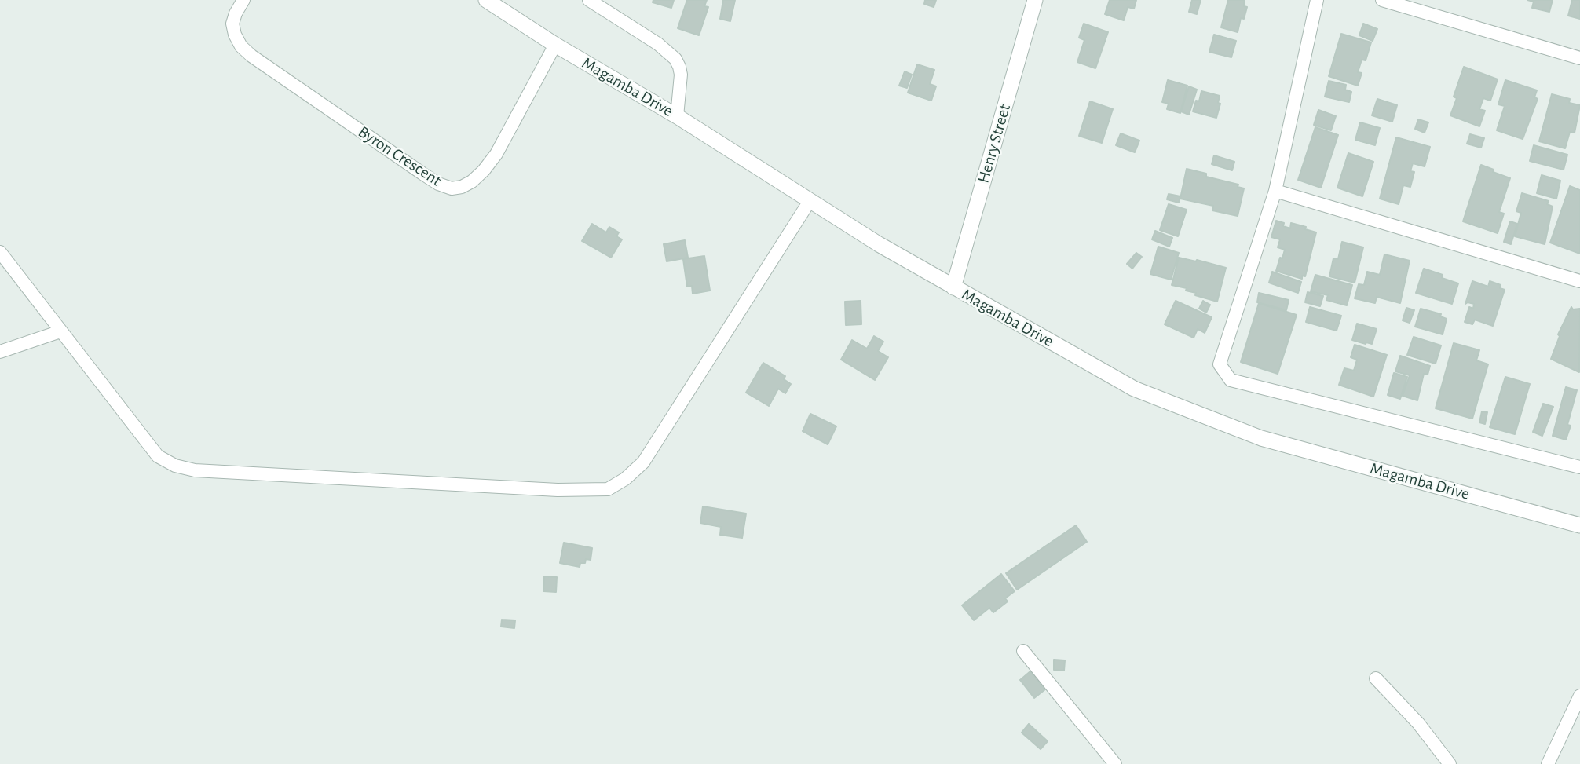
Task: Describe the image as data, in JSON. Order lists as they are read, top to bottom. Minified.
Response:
{"streets":{"street":["Magamba Drive","Henry Street","Byron Crescent"]},"crossings":[["Magamba Drive","Henry Street"],["Magamba Drive","Byron Crescent"]]}
